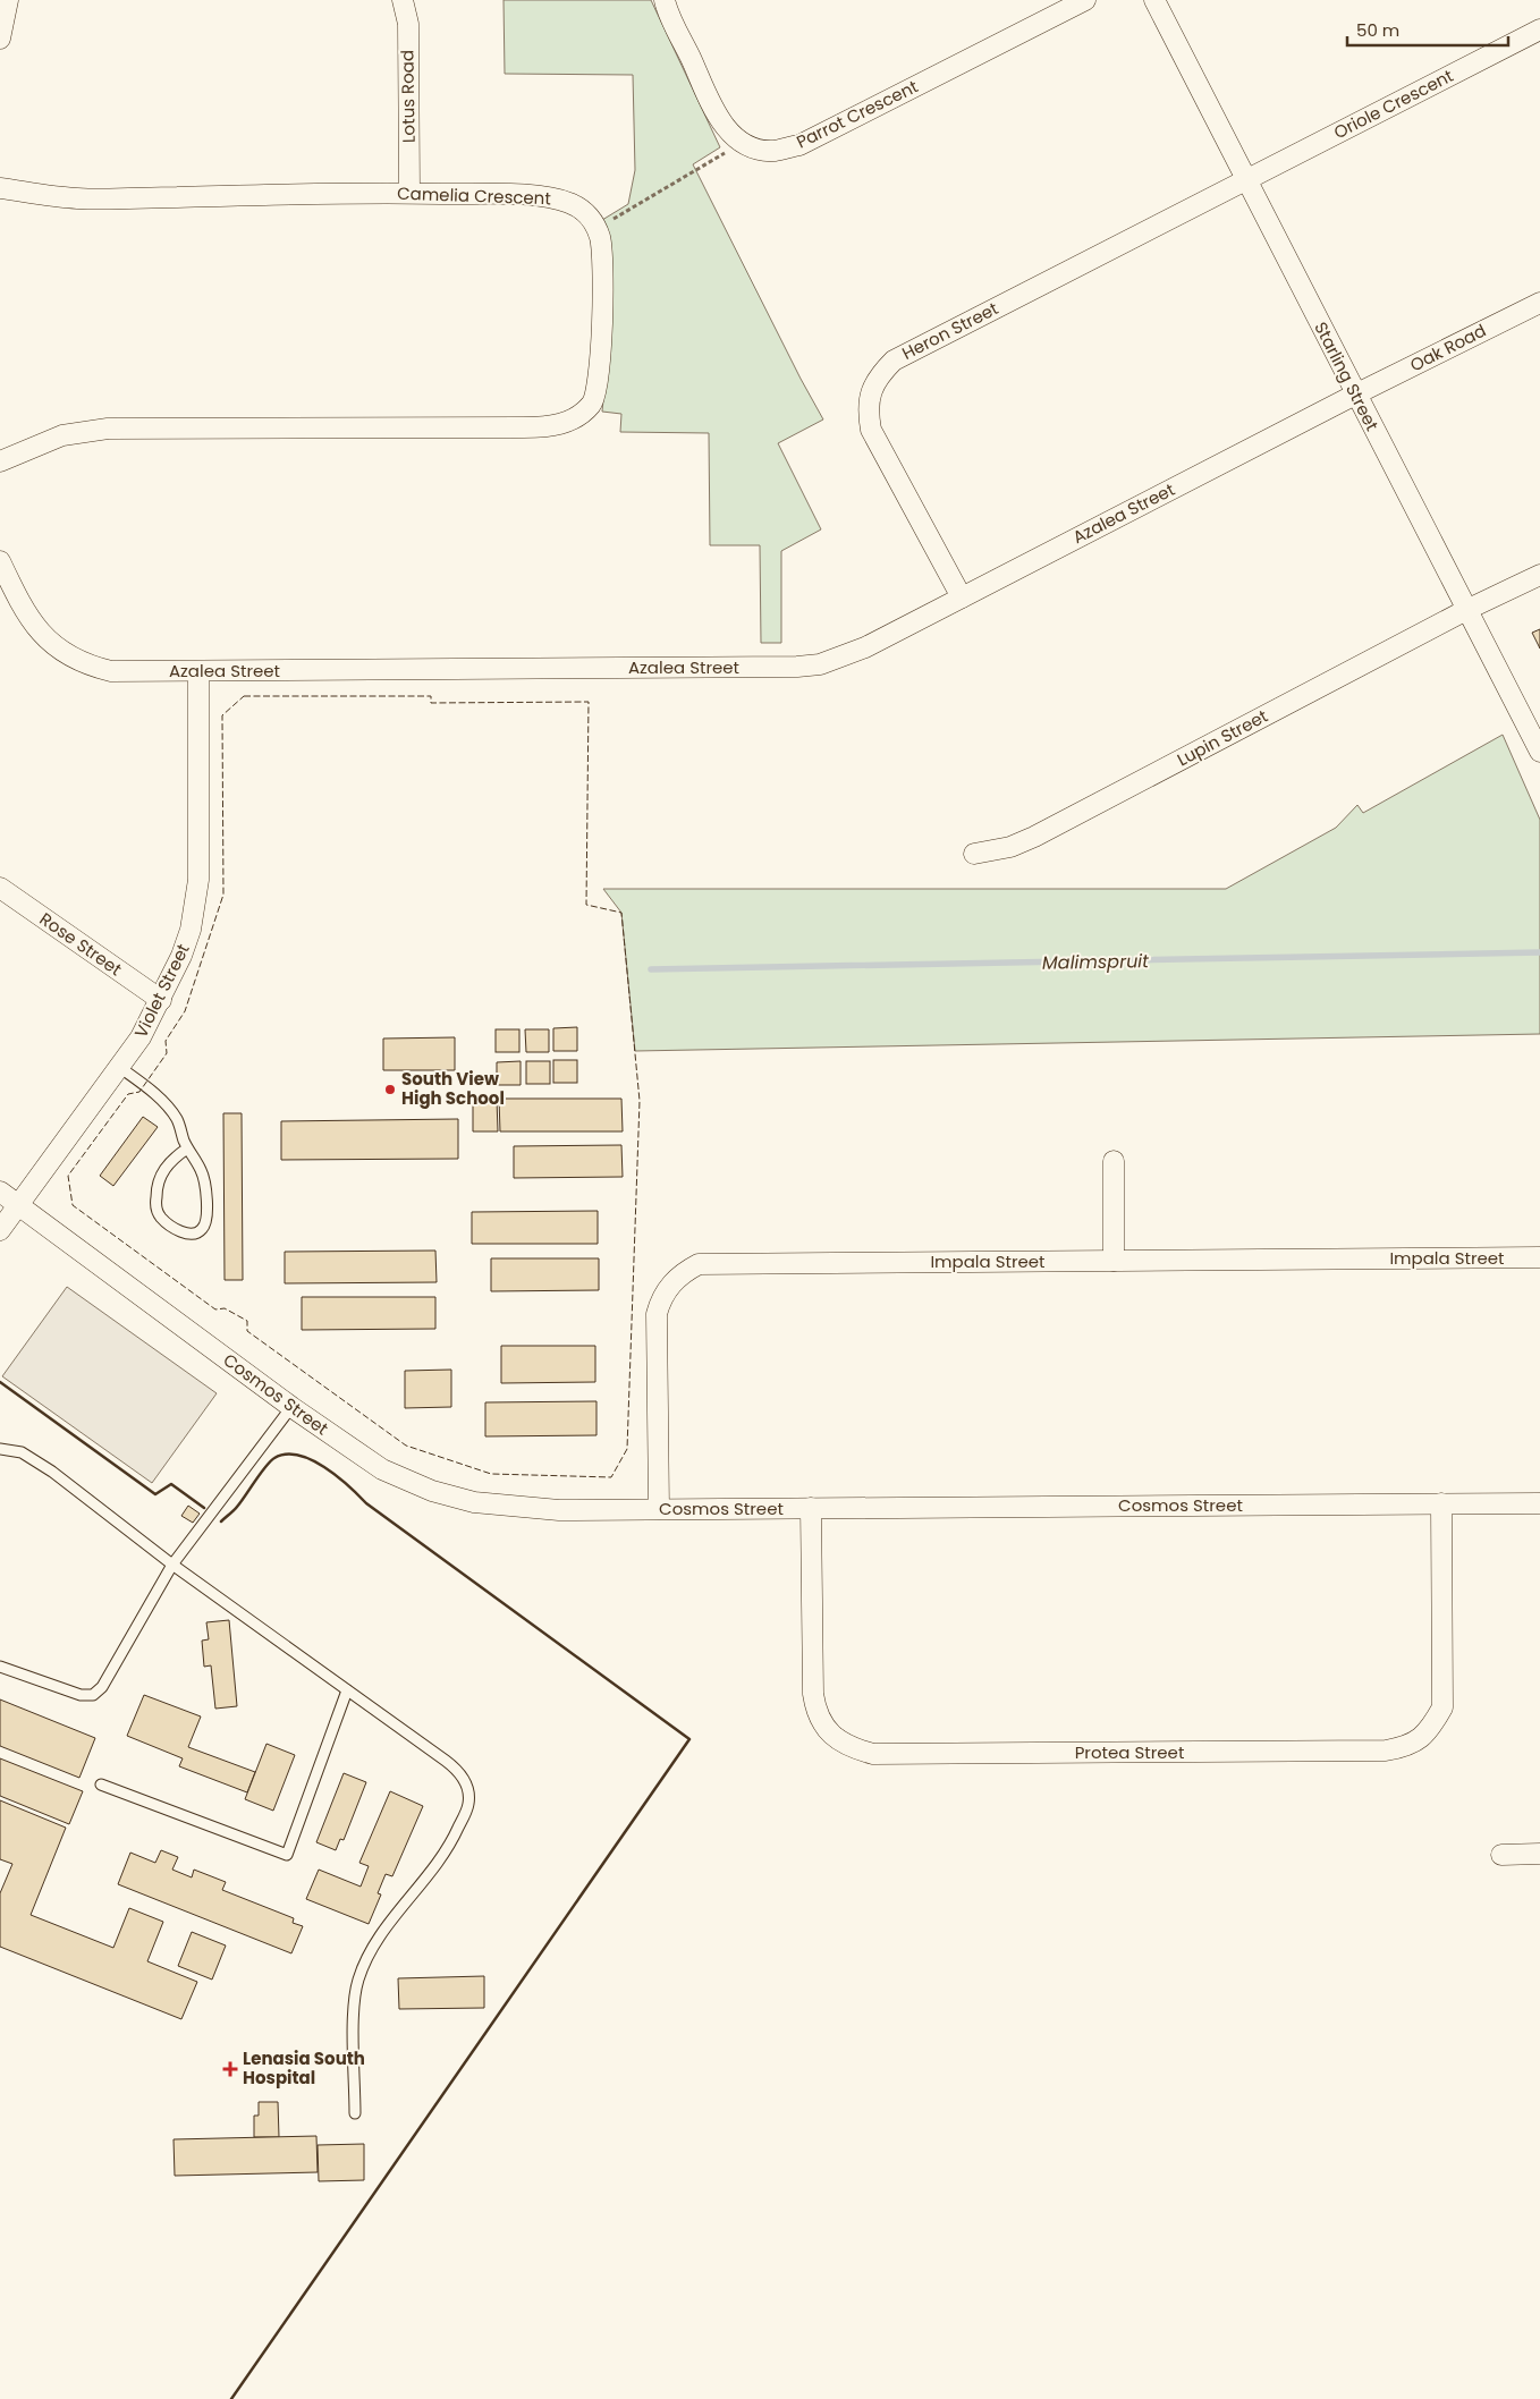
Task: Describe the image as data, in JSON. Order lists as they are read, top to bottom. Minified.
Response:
{"streets":{"street":["Lotus Road","Oriole Crescent","Parrot Crescent","Camelia Crescent","Heron Street","Oak Road","Starling Street","Azalea Street","Lupin Street","Rose Street","Violet Street","Impala Street","Cosmos Street","Protea Street"]},"crossings":[["Lotus Road","Camelia Crescent"],["Oriole Crescent","Heron Street"],["Oriole Crescent","Starling Street"],["Heron Street","Starling Street"],["Heron Street","Azalea Street"],["Oak Road","Starling Street"],["Oak Road","Azalea Street"],["Starling Street","Azalea Street"],["Starling Street","Lupin Street"],["Azalea Street","Violet Street"],["Rose Street","Violet Street"],["Violet Street","Cosmos Street"],["Impala Street","Cosmos Street"],["Cosmos Street","Protea Street"]],"water":["Malimspruit"],"places":{"other":["South View High School"],"health":["Lenasia South Hospital"]},"scale_bar":"50 m"}
